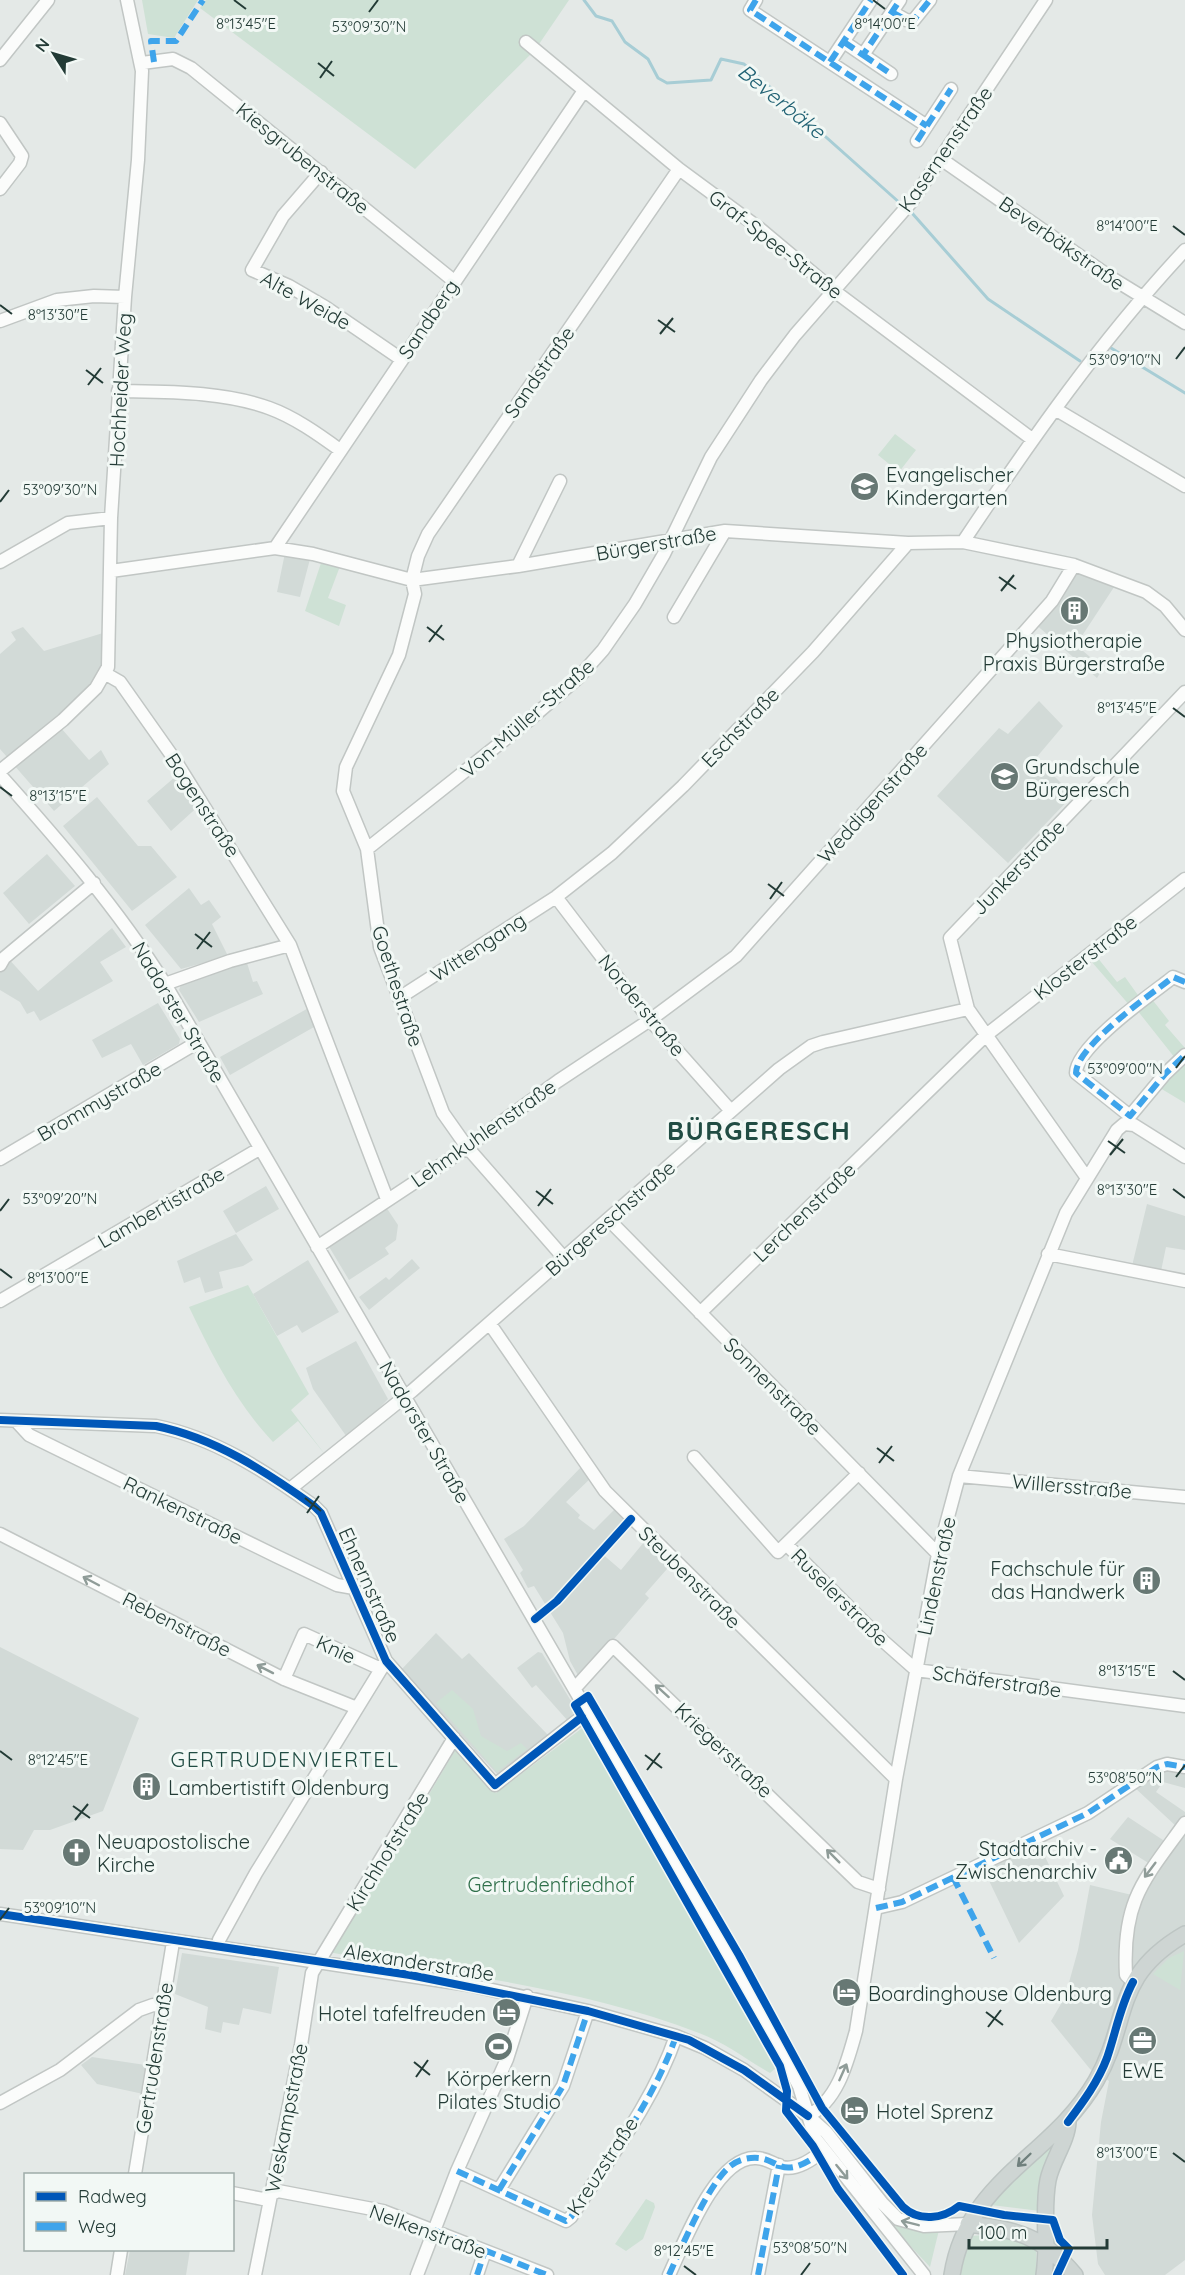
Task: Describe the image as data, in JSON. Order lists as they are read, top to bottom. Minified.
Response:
{"streets":{"street":["Kasernenstraße","Kiesgrubenstraße","Beverbäkstraße","Graf-Spee-Straße","Alte Weide","Sandberg","Sandstraße","Hochheider Weg","Bürgerstraße","Von-Müller-Straße","Eschstraße","Weddigenstraße","Bogenstraße","Junkerstraße","Wittengang","Klosterstraße","Goethestraße","Norderstraße","Nadorster Straße","Brommystraße","Lehmkuhlenstraße","Lambertistraße","Lerchenstraße","Bürgereschstraße","Sonnenstraße","Willersstraße","Rankenstraße","Lindenstraße","Steubenstraße","Ehnernstraße","Ruselerstraße","Rebenstraße","Knie","Schäferstraße","Kriegerstraße","Kirchhofstraße","Alexanderstraße","Gertrudenstraße","Weskampstraße","Kreuzstraße","Nelkenstraße"]},"crossings":[["Kasernenstraße","Beverbäkstraße"],["Kasernenstraße","Graf-Spee-Straße"],["Kasernenstraße","Von-Müller-Straße"],["Kiesgrubenstraße","Alte Weide"],["Kiesgrubenstraße","Sandberg"],["Kiesgrubenstraße","Hochheider Weg"],["Graf-Spee-Straße","Sandberg"],["Graf-Spee-Straße","Sandstraße"],["Graf-Spee-Straße","Von-Müller-Straße"],["Alte Weide","Sandberg"],["Sandberg","Bürgerstraße"],["Sandstraße","Bürgerstraße"],["Sandstraße","Goethestraße"],["Hochheider Weg","Bürgerstraße"],["Hochheider Weg","Bogenstraße"],["Bürgerstraße","Von-Müller-Straße"],["Bürgerstraße","Eschstraße"],["Bürgerstraße","Weddigenstraße"],["Bürgerstraße","Goethestraße"],["Von-Müller-Straße","Goethestraße"],["Eschstraße","Wittengang"],["Eschstraße","Norderstraße"],["Weddigenstraße","Norderstraße"],["Weddigenstraße","Lehmkuhlenstraße"],["Bogenstraße","Lehmkuhlenstraße"],["Junkerstraße","Bürgereschstraße"],["Wittengang","Goethestraße"],["Wittengang","Norderstraße"],["Klosterstraße","Lerchenstraße"],["Goethestraße","Lehmkuhlenstraße"],["Goethestraße","Bürgereschstraße"],["Norderstraße","Lehmkuhlenstraße"],["Norderstraße","Bürgereschstraße"],["Nadorster Straße","Brommystraße"],["Nadorster Straße","Lehmkuhlenstraße"],["Nadorster Straße","Lambertistraße"],["Nadorster Straße","Bürgereschstraße"],["Nadorster Straße","Lindenstraße"],["Nadorster Straße","Ehnernstraße"],["Nadorster Straße","Kriegerstraße"],["Nadorster Straße","Alexanderstraße"],["Lerchenstraße","Sonnenstraße"],["Bürgereschstraße","Sonnenstraße"],["Bürgereschstraße","Steubenstraße"],["Bürgereschstraße","Ehnernstraße"],["Sonnenstraße","Lindenstraße"],["Willersstraße","Lindenstraße"],["Rankenstraße","Ehnernstraße"],["Lindenstraße","Steubenstraße"],["Lindenstraße","Ruselerstraße"],["Lindenstraße","Schäferstraße"],["Lindenstraße","Kriegerstraße"],["Lindenstraße","Alexanderstraße"],["Ehnernstraße","Knie"],["Ehnernstraße","Kirchhofstraße"],["Ruselerstraße","Schäferstraße"],["Rebenstraße","Knie"],["Kirchhofstraße","Alexanderstraße"],["Kirchhofstraße","Weskampstraße"],["Alexanderstraße","Gertrudenstraße"],["Alexanderstraße","Weskampstraße"],["Alexanderstraße","Kreuzstraße"],["Weskampstraße","Nelkenstraße"]],"one_way":["Rebenstraße","Kriegerstraße"],"districts":["BÜRGERESCH","GERTRUDENVIERTEL"],"water":["Beverbäke"],"parks":["Gertrudenfriedhof"],"places":{"school or university":["Evangelischer Kindergarten","Grundschule Bürgeresch"],"building":["Physiotherapie Praxis Bürgerstraße","Fachschule für das Handwerk","Lambertistift Oldenburg"],"church":["Neuapostolische Kirche"],"public building":["Stadtarchiv - Zwischenarchiv"],"hotel":["Boardinghouse Oldenburg","Hotel tafelfreuden","Hotel Sprenz"],"office":["EWE"],"sports":["Körperkern Pilates Studio"]},"legend":["Radweg","Weg"],"scale_bar":"100 m","north":"top left","coordinates":["8°13'45\"E","8°14'00\"E","53°09'30\"N","8°13'30\"E","53°09'10\"N","8°13'15\"E","53°09'00\"N","53°09'20\"N","8°13'00\"E","8°12'45\"E","53°08'50\"N"]}
